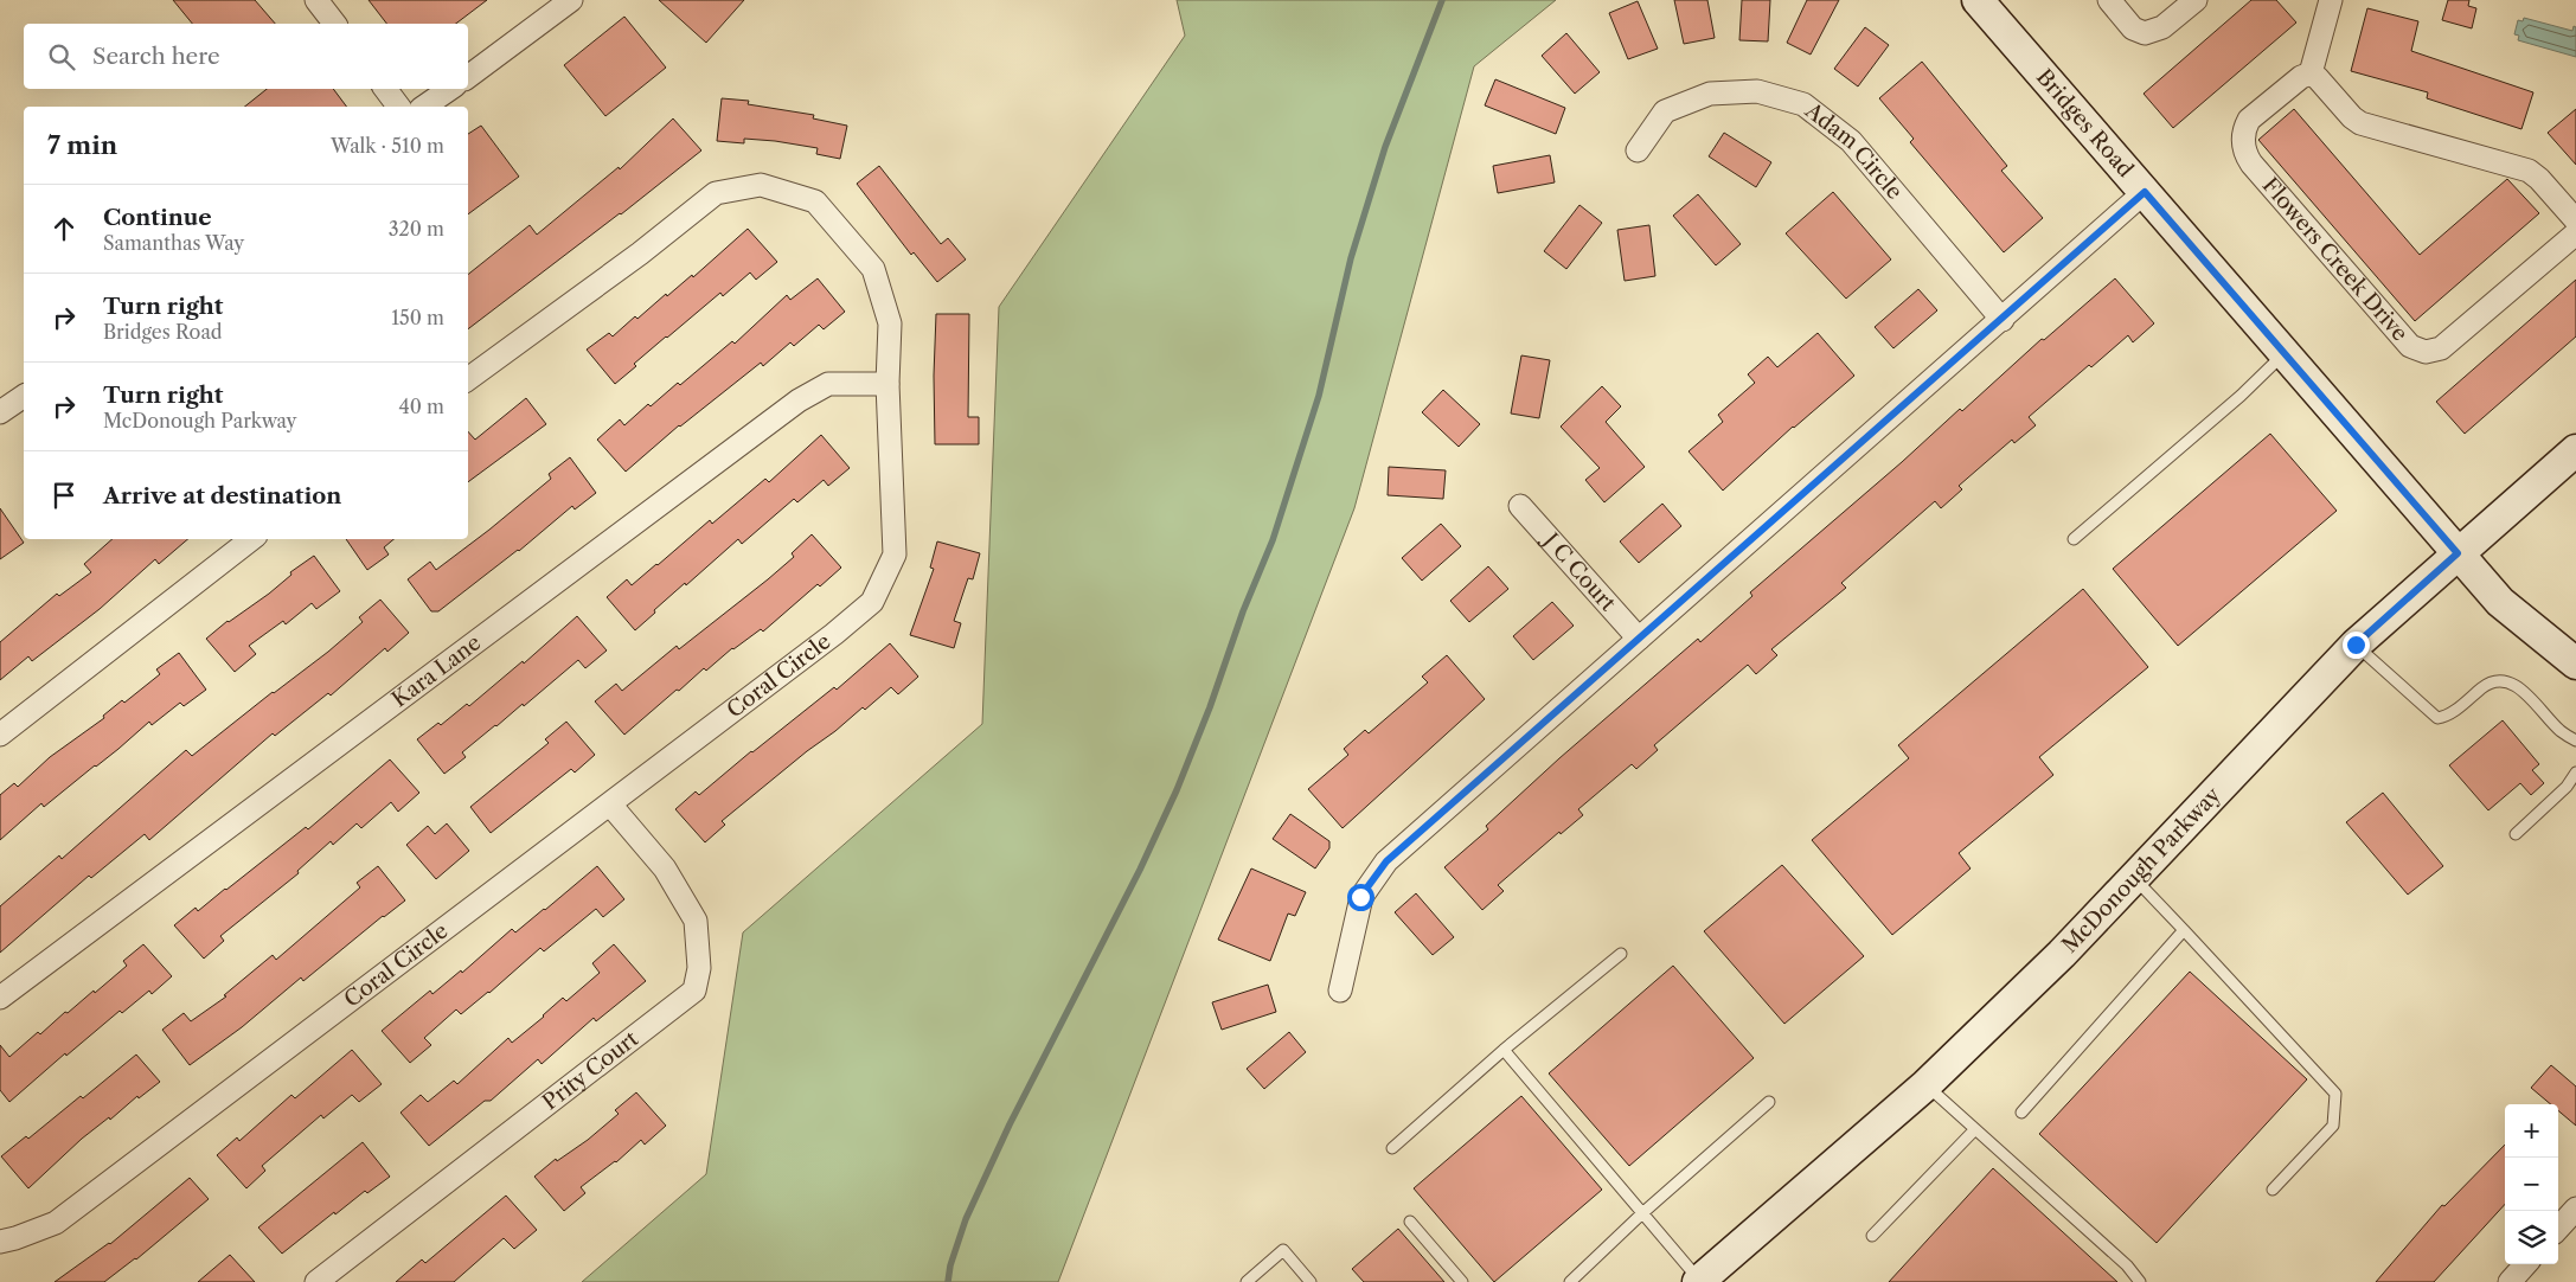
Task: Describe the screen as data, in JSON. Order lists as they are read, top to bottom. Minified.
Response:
{"streets":{"street":["Bridges Road","Adam Circle","Flowers Creek Drive","J C Court","Kara Lane","Coral Circle","McDonough Parkway","Prity Court"]},"crossings":[["Bridges Road","McDonough Parkway"],["Kara Lane","Coral Circle"],["Coral Circle","Prity Court"]],"page":{"search":"Search here","heading":["7 min","Walk · 510 m"],"list":[["Continue","Samanthas Way","320 m"],["Turn right","Bridges Road","150 m"],["Turn right","McDonough Parkway","40 m"],"Arrive at destination"],"map_buttons":["+","−"]}}
